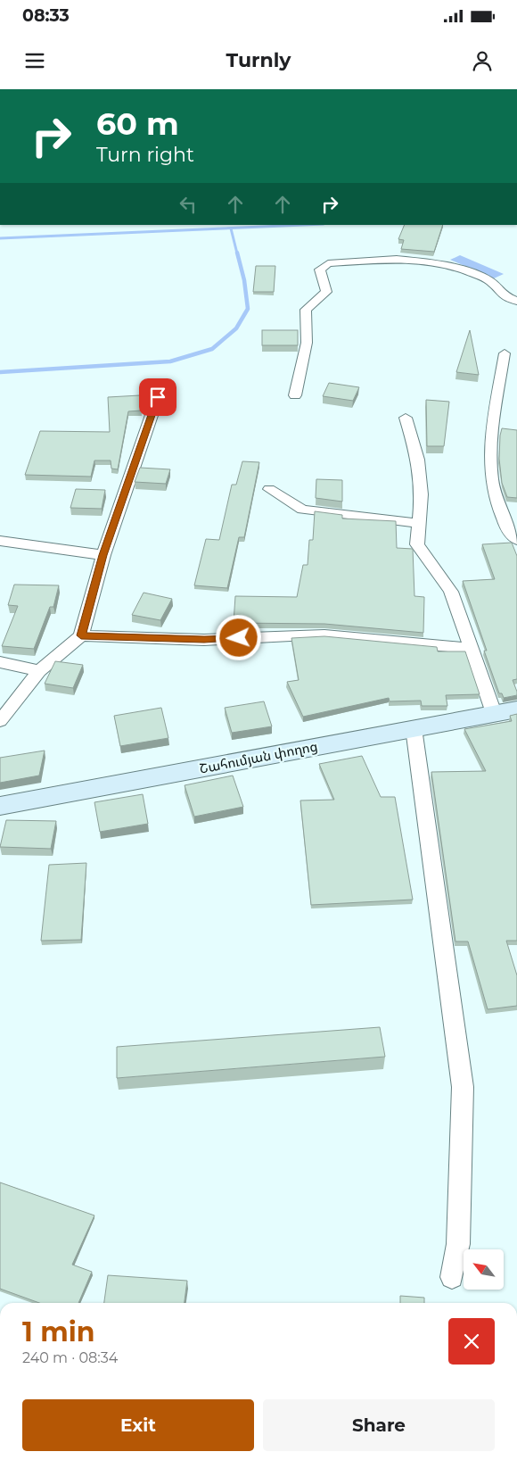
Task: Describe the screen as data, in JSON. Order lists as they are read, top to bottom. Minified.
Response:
{"streets":{"main road":["Շահումյան փողոց"]},"north":"top left","page":{"status":"08:33","header":"Turnly","turn":["60 m","Turn right"],"heading":["1 min","240 m · 08:34"],"buttons":["Exit","Share"]}}
